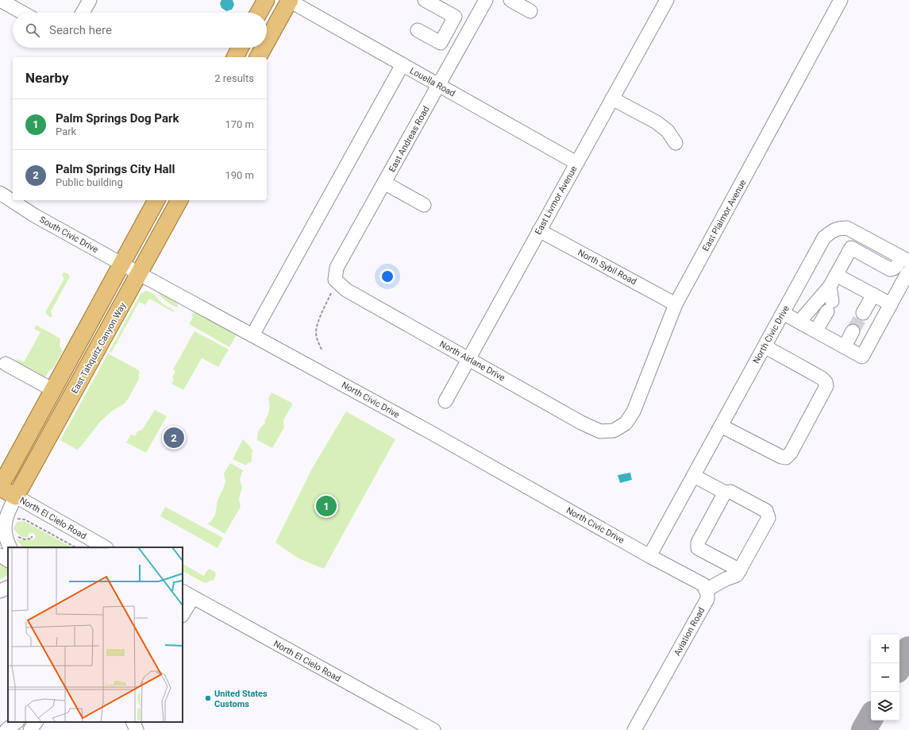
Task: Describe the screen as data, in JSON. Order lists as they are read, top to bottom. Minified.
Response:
{"streets":{"main road":["East Tahquitz Canyon Way"],"street":["Louella Road","East Andreas Road","East Livmor Avenue","East Plaimor Avenue","South Civic Drive","North Sybil Road","North Civic Drive","North Airlane Drive","North El Cielo Road","Aviation Road"]},"crossings":[["Louella Road","East Andreas Road"],["Louella Road","East Livmor Avenue"],["East Andreas Road","North Airlane Drive"],["East Livmor Avenue","North Sybil Road"],["East Livmor Avenue","North Airlane Drive"],["East Plaimor Avenue","North Sybil Road"],["East Plaimor Avenue","North Airlane Drive"],["South Civic Drive","North Civic Drive"],["South Civic Drive","East Tahquitz Canyon Way"],["North Civic Drive","East Tahquitz Canyon Way"],["East Tahquitz Canyon Way","North El Cielo Road"]],"places":["United States Customs"],"page":{"search":"Search here","heading":["Nearby","2 results"],"list":[{"mark":"1","name":"Palm Springs Dog Park","note":"Park","value":"170 m"},{"mark":"2","name":"Palm Springs City Hall","note":"Public building","value":"190 m"}],"pins":["2","1"],"map_buttons":["+","−"]}}
